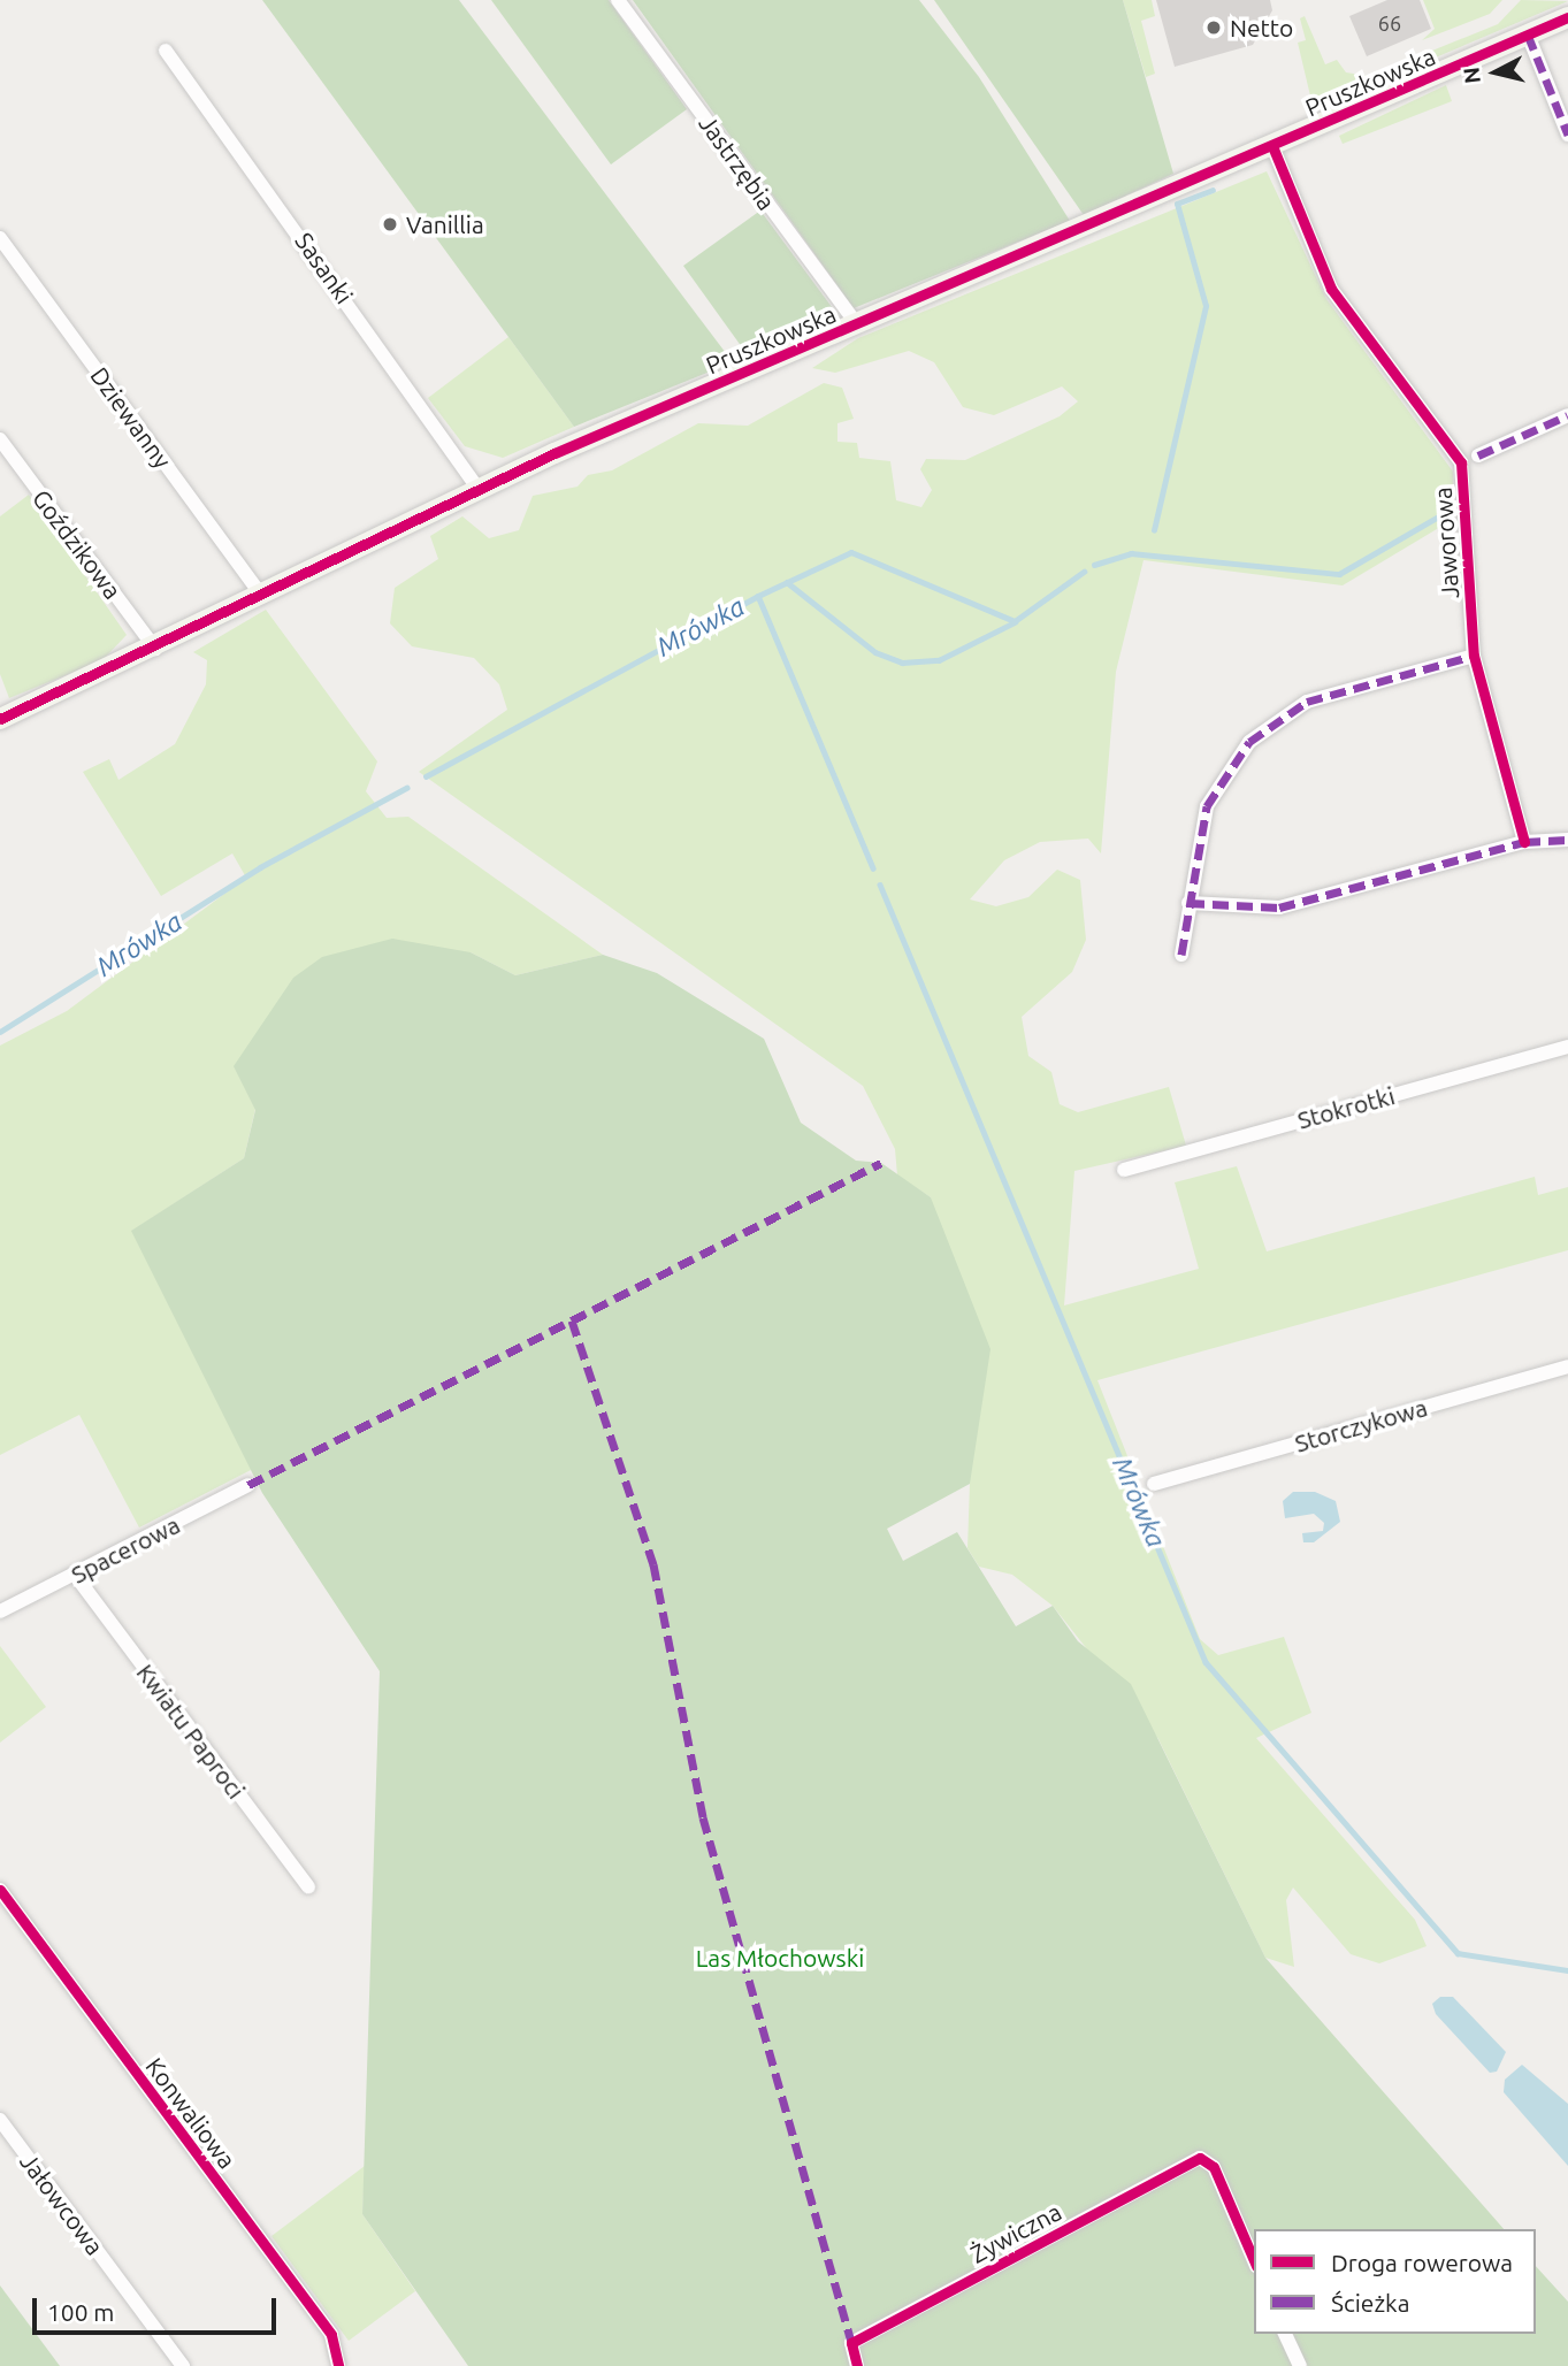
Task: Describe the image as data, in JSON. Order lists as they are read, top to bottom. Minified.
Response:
{"streets":{"street":["Pruszkowska","Jastrzębia","Sasanki","Dziewanny","Jaworowa","Goździkowa","Stokrotki","Storczykowa","Spacerowa","Kwiatu Paproci","Konwaliowa","Jałowcowa","Żywiczna"]},"crossings":[["Pruszkowska","Jastrzębia"],["Pruszkowska","Sasanki"],["Pruszkowska","Dziewanny"],["Pruszkowska","Jaworowa"],["Pruszkowska","Goździkowa"],["Spacerowa","Kwiatu Paproci"]],"water":["Mrówka"],"parks":["Las Młochowski"],"places":["Netto","Vanillia"],"house_numbers":["66"],"legend":["Droga rowerowa","Ścieżka"],"scale_bar":"100 m","north":"left"}
